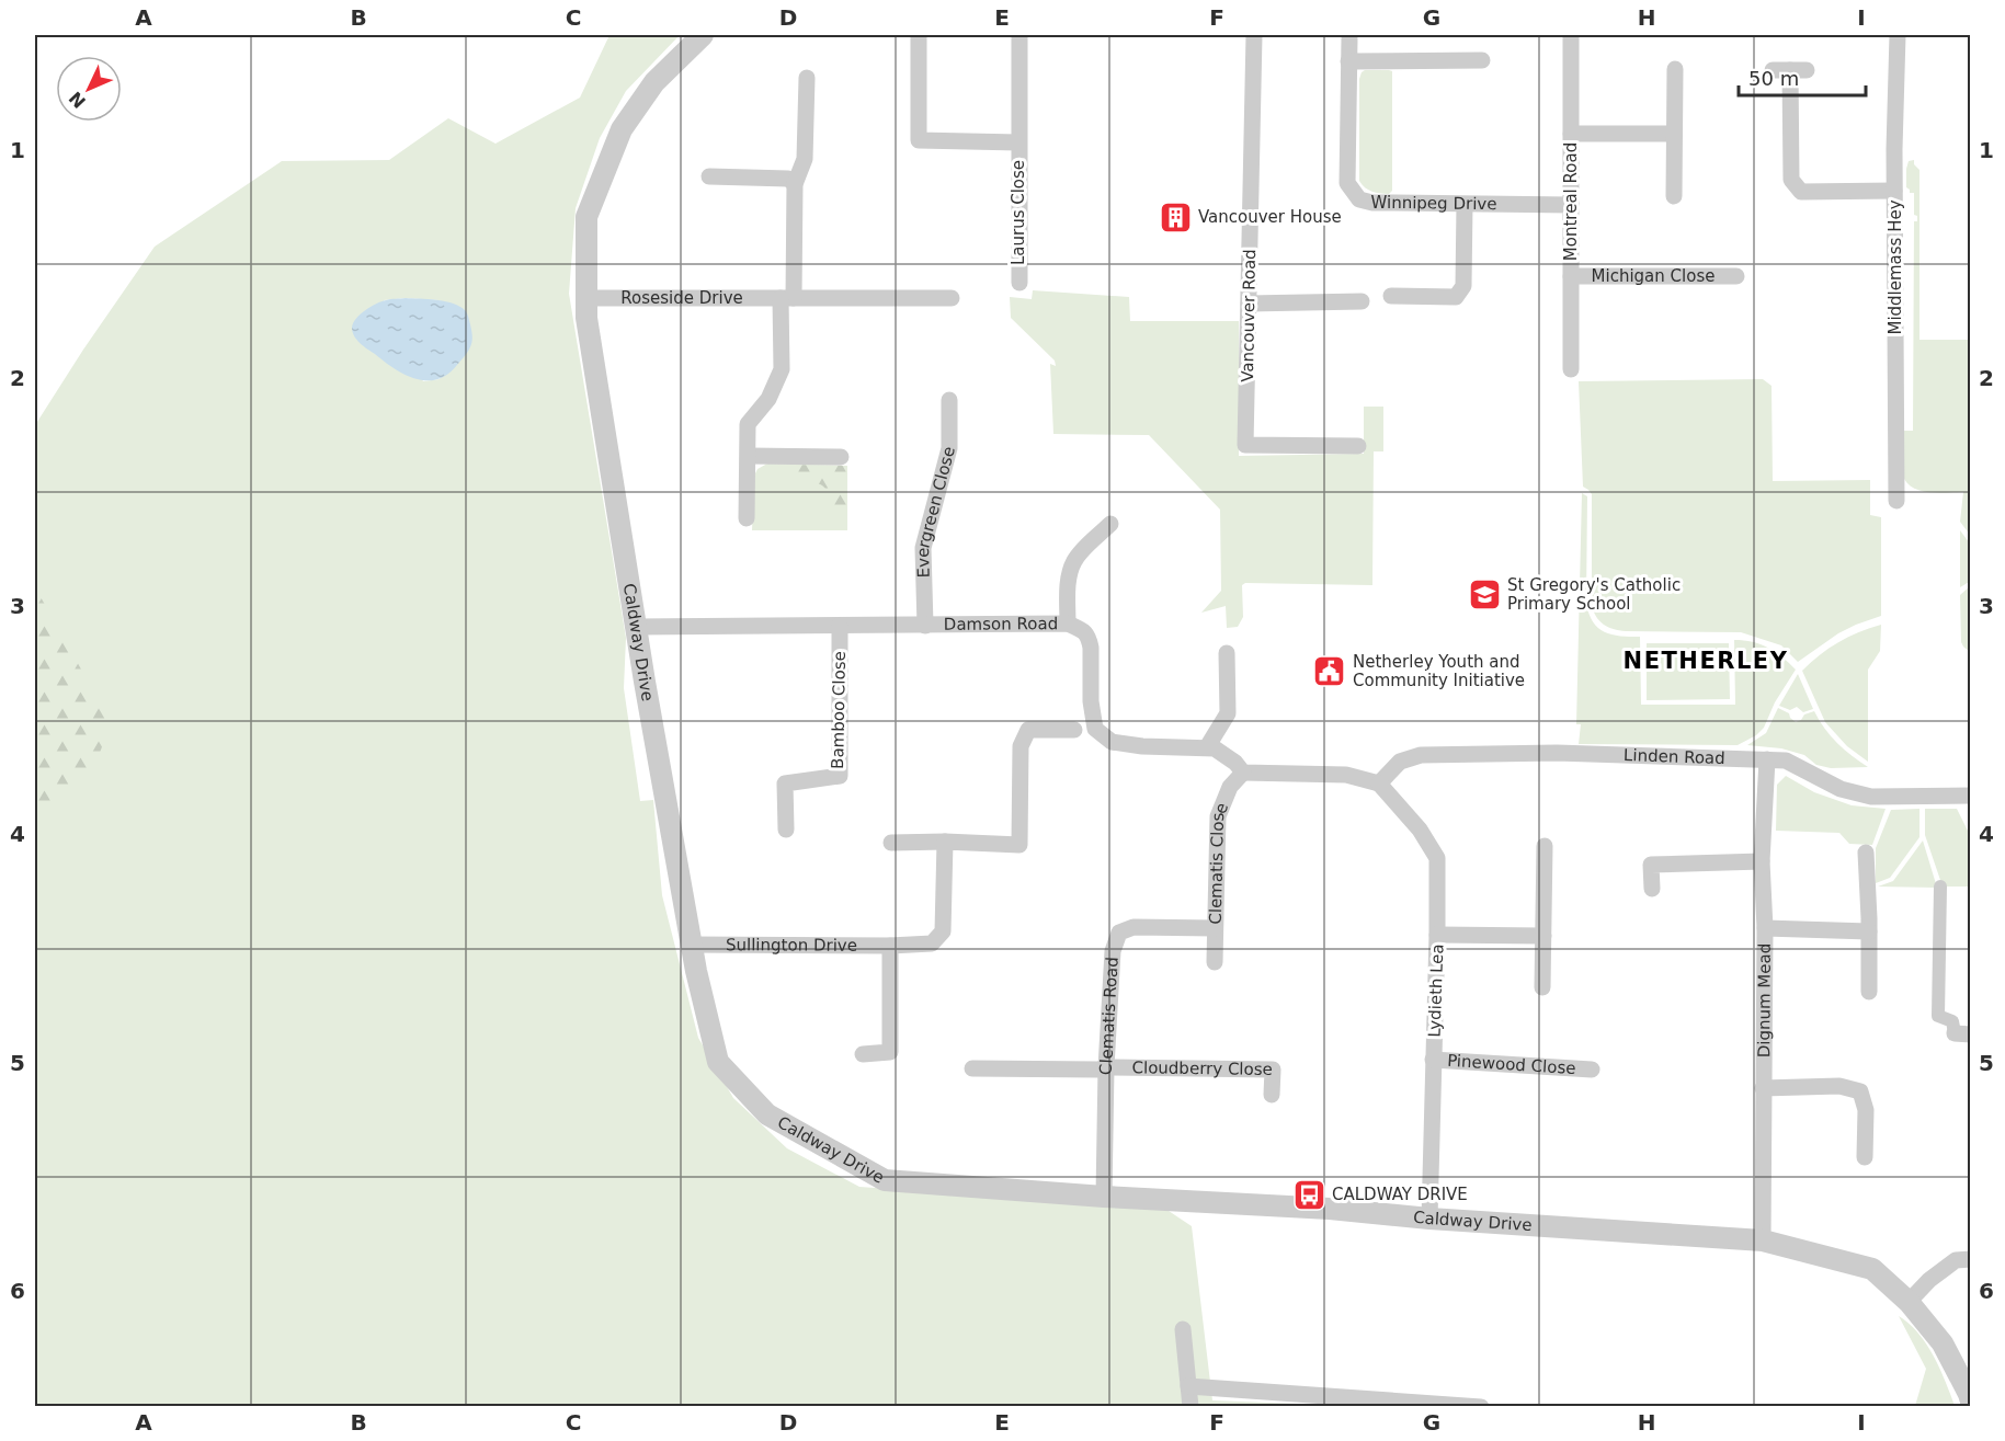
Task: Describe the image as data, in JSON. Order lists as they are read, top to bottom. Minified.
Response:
{"streets":{"street":["Montreal Road","Winnipeg Drive","Laurus Close","Middlemass Hey","Michigan Close","Roseside Drive","Vancouver Road","Evergreen Close","Damson Road","Caldway Drive","Bamboo Close","Linden Road","Clematis Close","Sullington Drive","Lydieth Lea","Dignum Mead","Clematis Road","Pinewood Close","Cloudberry Close"]},"crossings":[["Montreal Road","Winnipeg Drive"],["Montreal Road","Michigan Close"],["Roseside Drive","Caldway Drive"],["Evergreen Close","Damson Road"],["Damson Road","Caldway Drive"],["Damson Road","Bamboo Close"],["Damson Road","Clematis Close"],["Caldway Drive","Sullington Drive"],["Caldway Drive","Lydieth Lea"],["Caldway Drive","Dignum Mead"],["Caldway Drive","Clematis Road"],["Linden Road","Lydieth Lea"],["Linden Road","Dignum Mead"],["Clematis Close","Clematis Road"],["Lydieth Lea","Pinewood Close"],["Clematis Road","Cloudberry Close"]],"districts":["NETHERLEY"],"places":{"building":["Vancouver House"],"school or university":["St Gregory's Catholic Primary School"],"public building":["Netherley Youth and Community Initiative"],"bus stop":["CALDWAY DRIVE"]},"scale_bar":"50 m","north":"bottom left","grid":{"columns":["A","B","C","D","E","F","G","H","I"],"rows":["1","2","3","4","5","6"]}}
